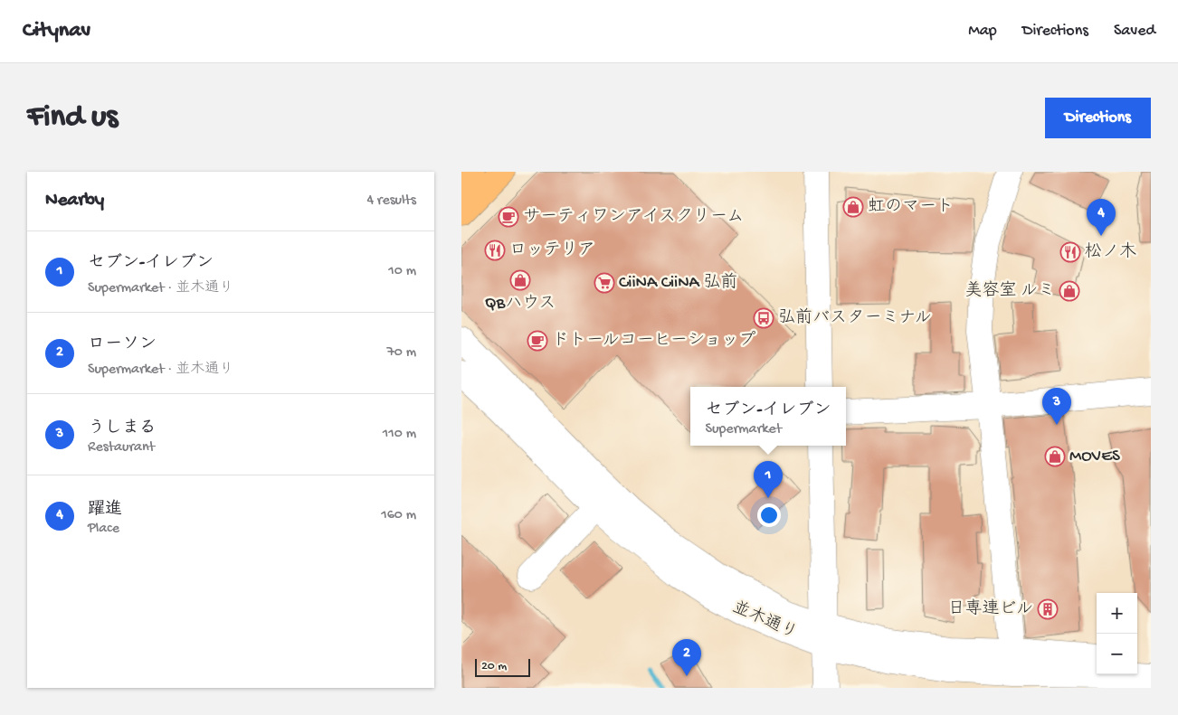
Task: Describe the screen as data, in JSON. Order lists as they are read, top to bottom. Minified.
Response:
{"streets":{"street":["並木通り"]},"places":{"shop":["虹のマート","QBハウス","美容室 ルミ","MOVES"],"cafe":["サーティワンアイスクリーム","ドトールコーヒーショップ"],"restaurant":["ロッテリア","松ノ木"],"supermarket":["CiiNA CiiNA 弘前"],"bus stop":["弘前バスターミナル"],"building":["日専連ビル"]},"scale_bar":"20 m","page":{"header":"Citynav","nav":["Map","Directions","Saved"],"buttons":"Directions","title":"Find us","heading":["Nearby","4 results"],"pins":["4","3","1","2"],"list":[{"mark":"1","name":"セブン-イレブン","note":"Supermarket · 並木通り","value":"10 m"},{"mark":"2","name":"ローソン","note":"Supermarket · 並木通り","value":"70 m"},{"mark":"3","name":"うしまる","note":"Restaurant","value":"110 m"},{"mark":"4","name":"躍進","note":"Place","value":"160 m"}],"popup":["セブン-イレブン","Supermarket"],"map_buttons":["+","−"],"scale":"20 m"}}
